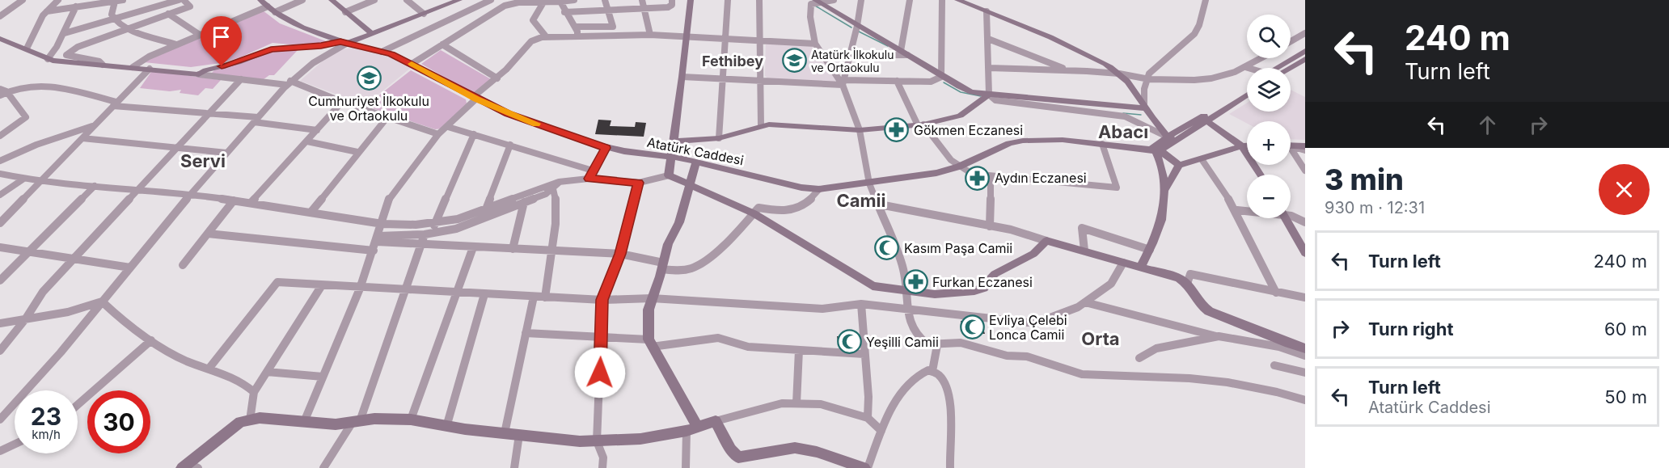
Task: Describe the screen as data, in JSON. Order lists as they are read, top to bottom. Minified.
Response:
{"streets":{"street":["Atatürk Caddesi"]},"districts":["Fethibey","Abacı","Servi","Camii","Orta"],"places":{"school or university":["Atatürk İlkokulu ve Ortaokulu","Cumhuriyet İlkokulu ve Ortaokulu"],"pharmacy":["Gökmen Eczanesi","Aydın Eczanesi","Furkan Eczanesi"],"mosque":["Kasım Paşa Camii","Evliya Çelebi Lonca Camii","Yeşilli Camii"]},"page":{"turn":["240 m","Turn left"],"map_buttons":["+","−"],"heading":["3 min","930 m · 12:31"],"list":[{"name":"Turn left","value":"240 m"},{"name":"Turn right","value":"60 m"},{"name":"Turn left","note":"Atatürk Caddesi","value":"50 m"}],"speed":"23 km/h","limit":"30"}}
